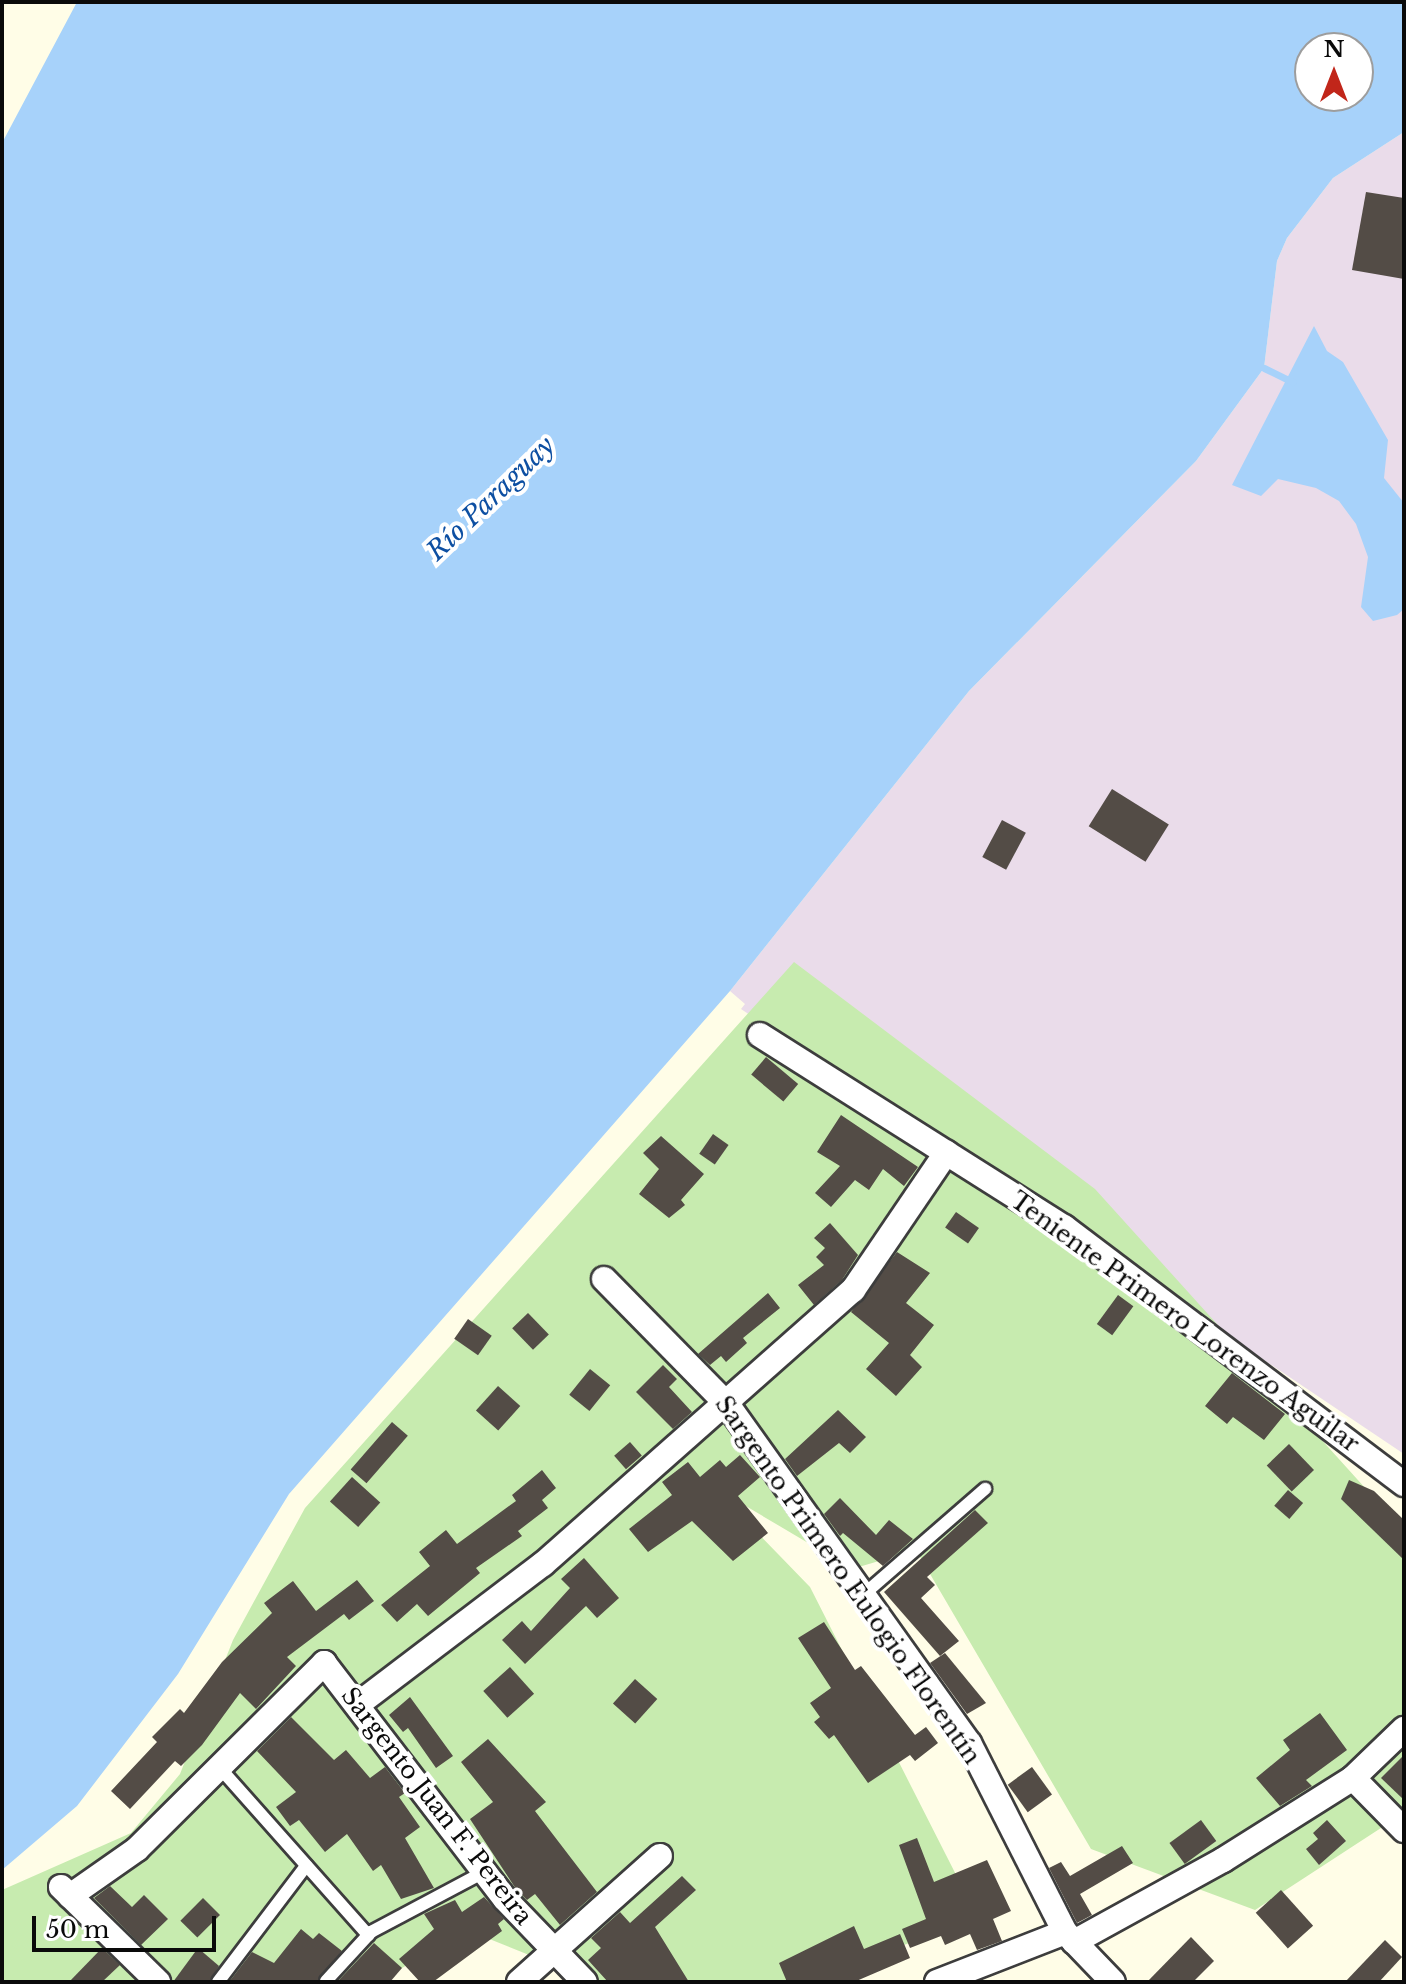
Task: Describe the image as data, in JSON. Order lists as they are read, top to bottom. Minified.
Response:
{"streets":{"street":["Teniente Primero Lorenzo Aguilar","Sargento Primero Eulogio Florentín","Sargento Juan F. Pereira"]},"water":["Río Paraguay"],"scale_bar":"50 m","north":"top"}
